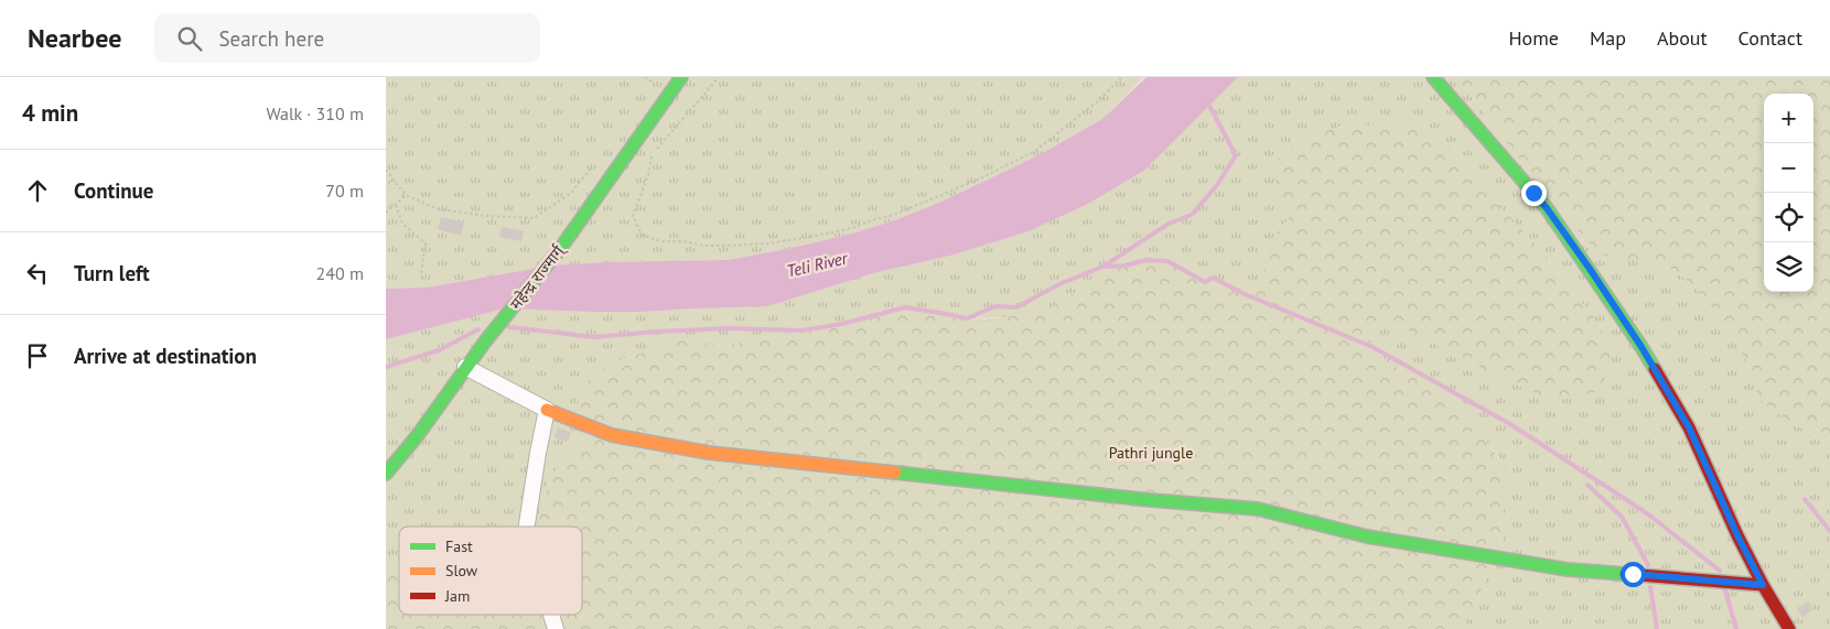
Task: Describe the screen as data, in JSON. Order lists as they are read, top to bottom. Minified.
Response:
{"streets":{"main road":["महेन्द्र राज्मार्ग्"]},"water":["Teli River"],"parks":["Pathri jungle"],"legend":["Fast","Slow","Jam"],"page":{"header":"Nearbee","search":"Search here","nav":["Home","Map","About","Contact"],"heading":["4 min","Walk · 310 m"],"map_buttons":["+","−"],"list":[["Continue","70 m"],["Turn left","240 m"],"Arrive at destination"]}}
